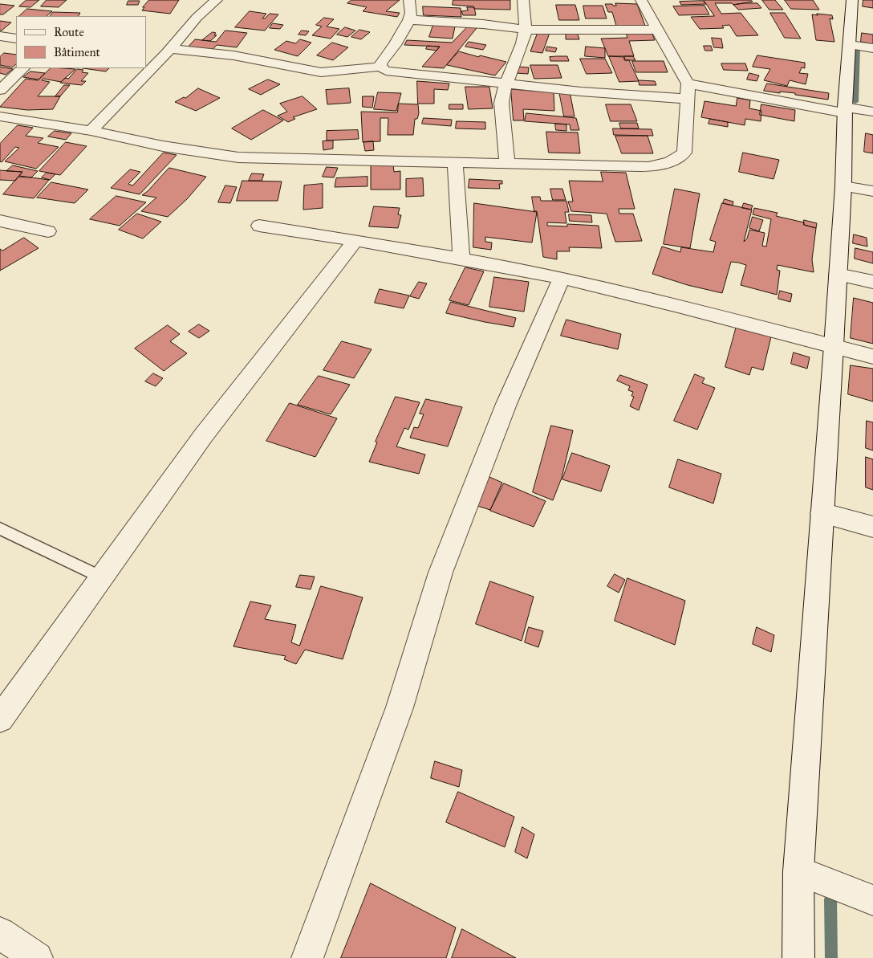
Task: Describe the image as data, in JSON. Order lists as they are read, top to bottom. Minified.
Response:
{"legend":["Route","Bâtiment"]}
